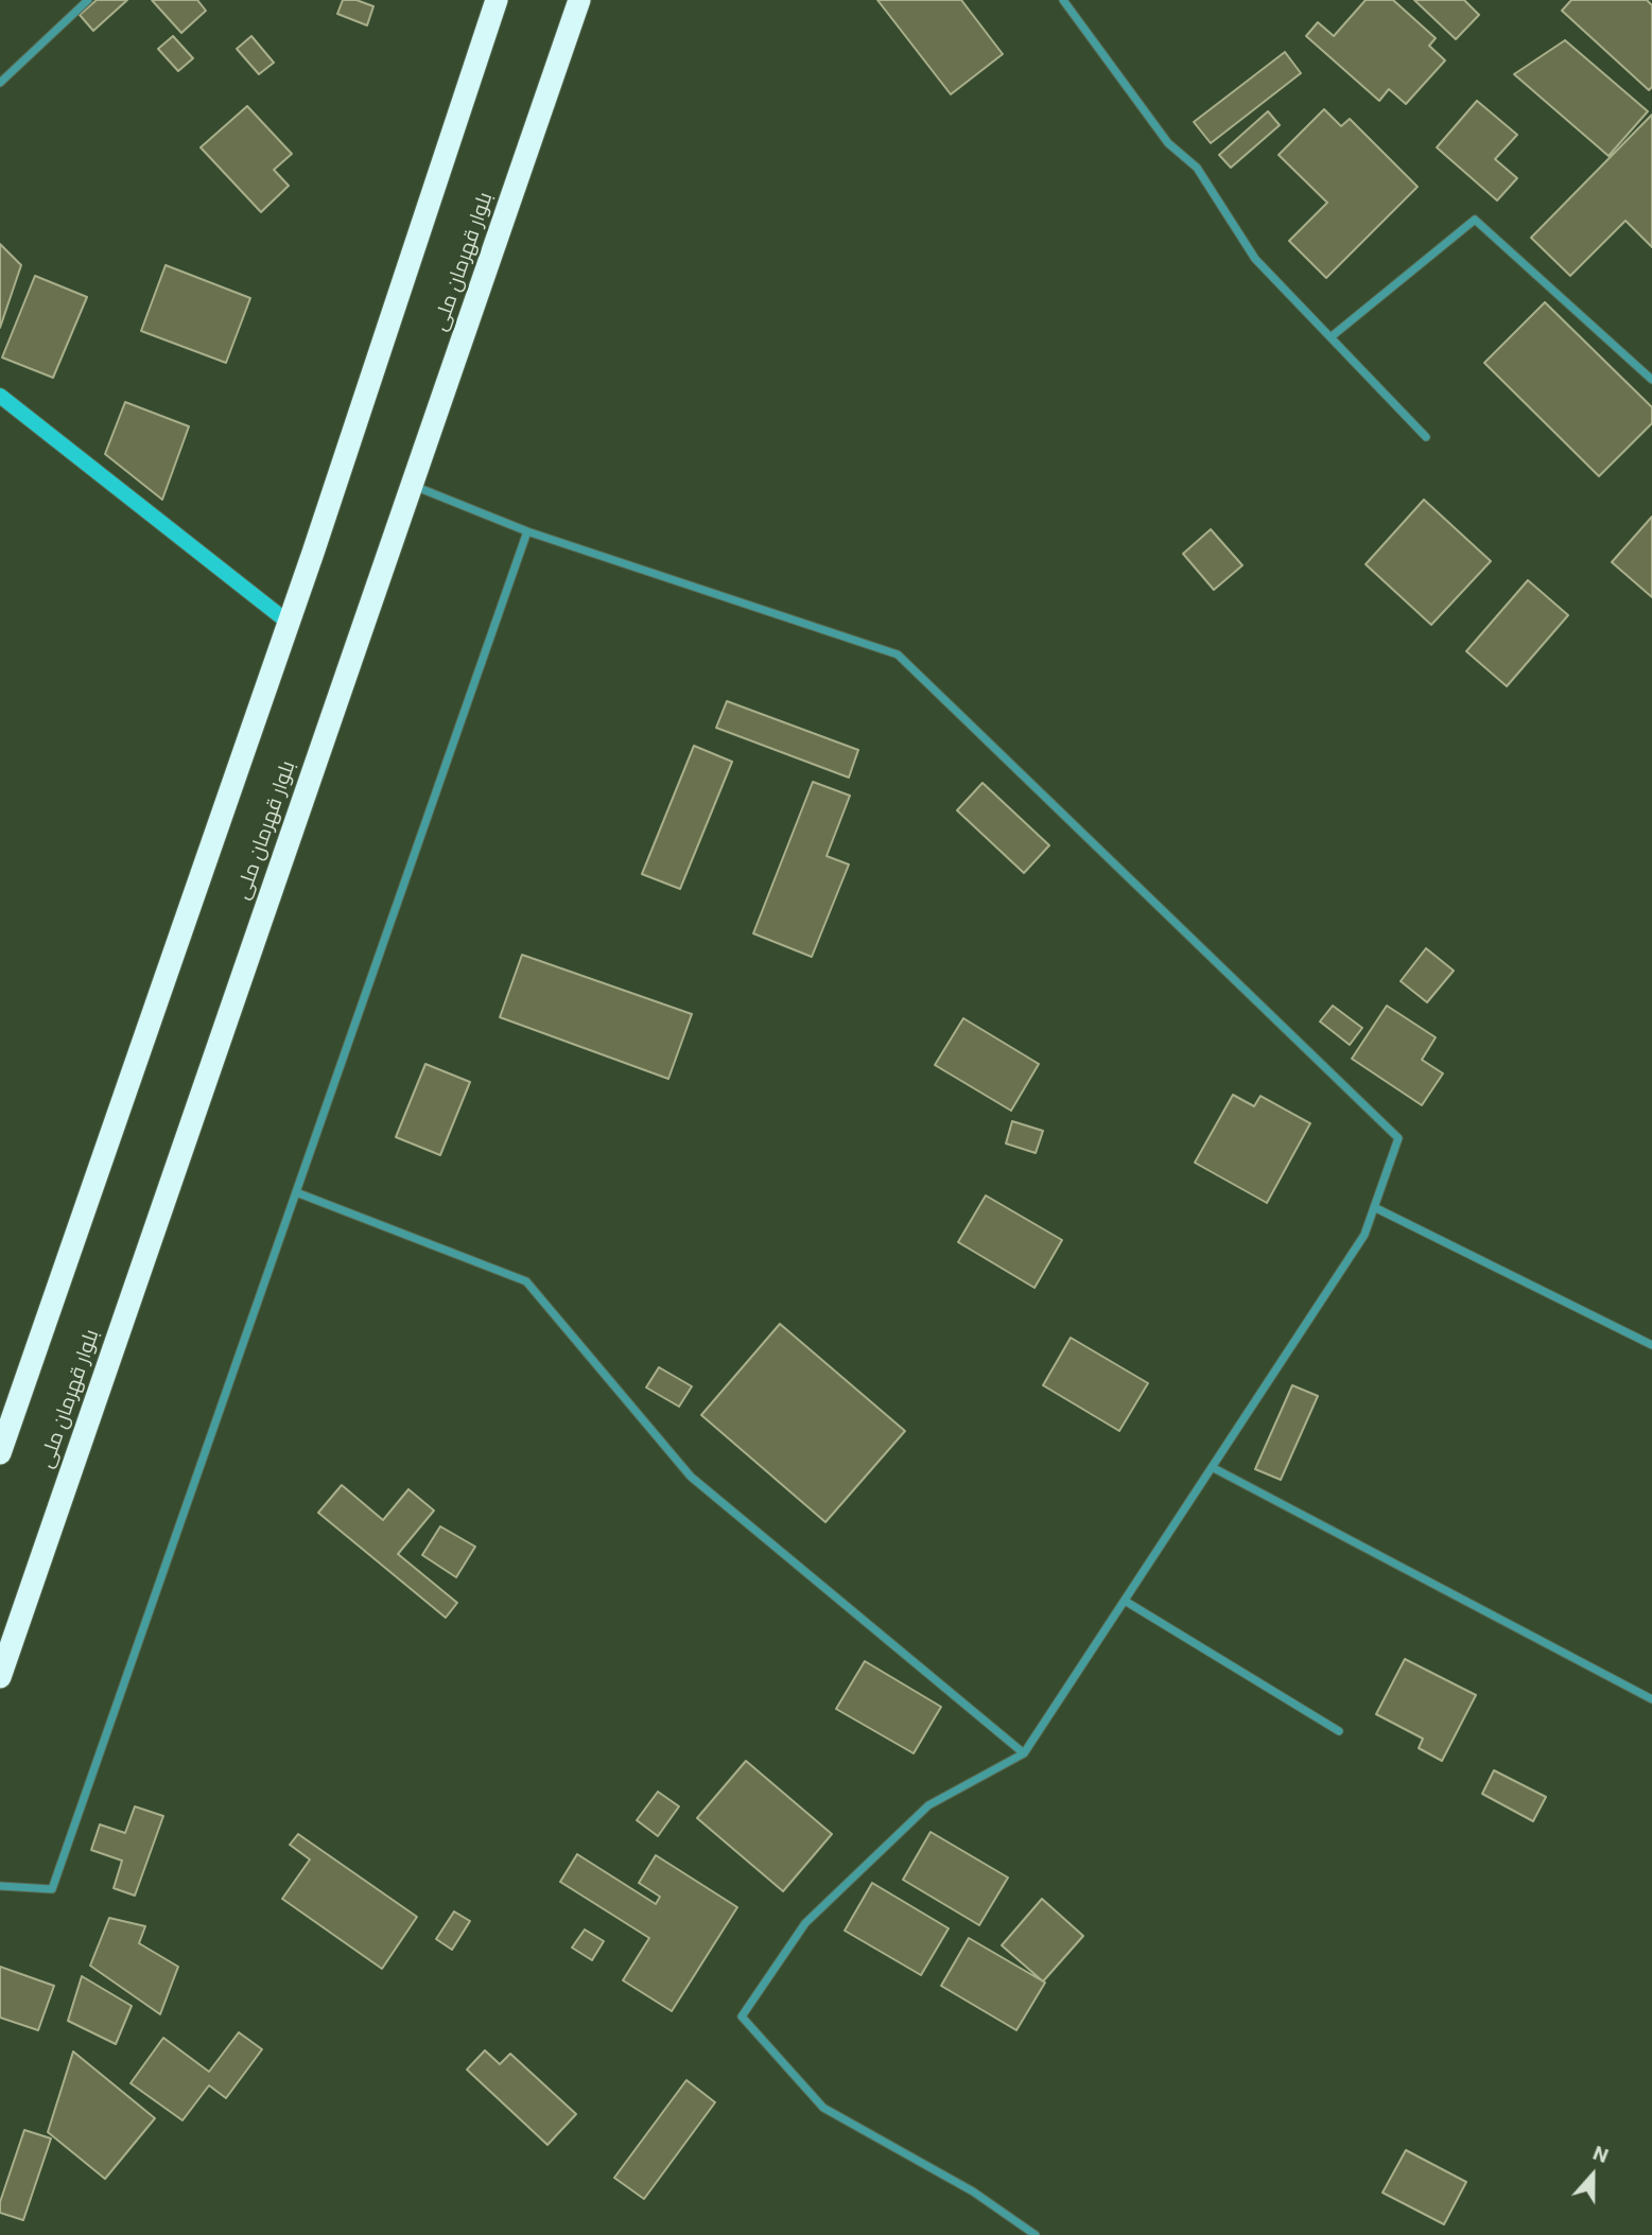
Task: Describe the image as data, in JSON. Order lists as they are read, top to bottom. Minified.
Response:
{"streets":{"highway":["بلوار قهرمان ملی"]},"north":"top"}
